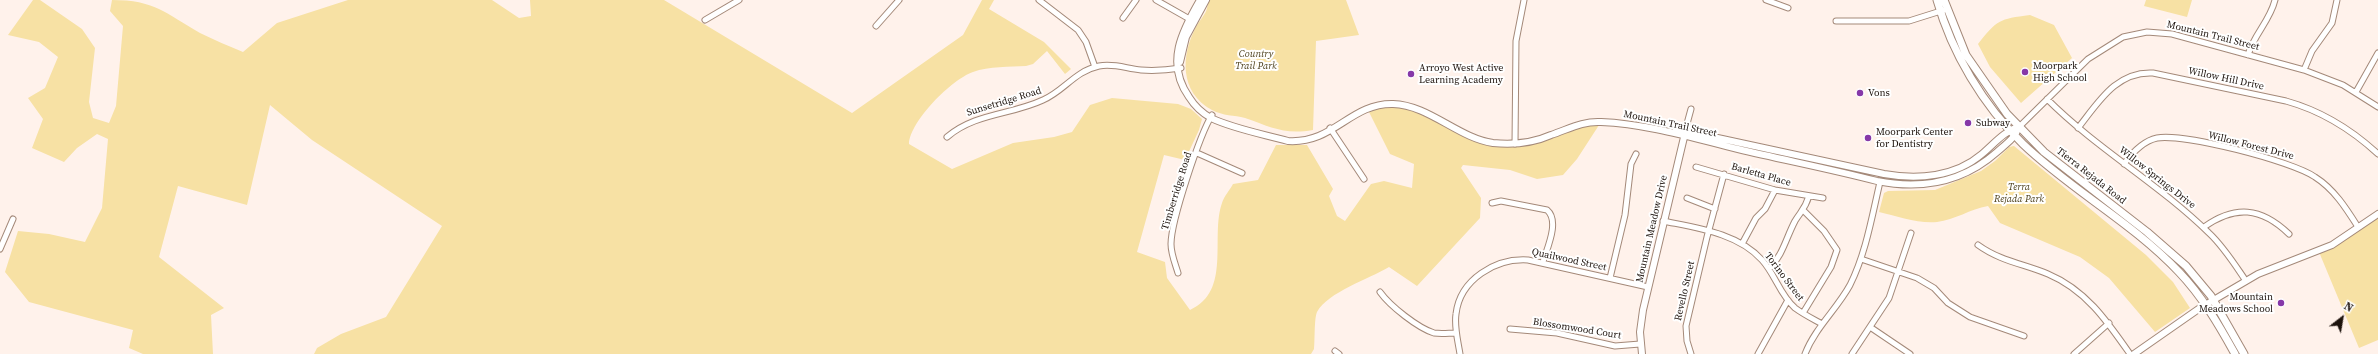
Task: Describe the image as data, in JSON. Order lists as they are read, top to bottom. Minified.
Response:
{"streets":{"main road":["Tierra Rejada Road"],"street":["Mountain Trail Street","Willow Hill Drive","Sunsetridge Road","Willow Forest Drive","Barletta Place","Willow Springs Drive","Timberridge Road","Mountain Meadow Drive","Quailwood Street","Torino Street","Revello Street","Blossomwood Court"]},"crossings":[["Mountain Trail Street","Sunsetridge Road"],["Mountain Trail Street","Tierra Rejada Road"],["Mountain Trail Street","Willow Springs Drive"],["Mountain Trail Street","Timberridge Road"],["Mountain Trail Street","Mountain Meadow Drive"],["Willow Hill Drive","Willow Springs Drive"],["Willow Forest Drive","Willow Springs Drive"],["Barletta Place","Revello Street"],["Mountain Meadow Drive","Quailwood Street"],["Mountain Meadow Drive","Torino Street"],["Mountain Meadow Drive","Blossomwood Court"],["Torino Street","Revello Street"]],"parks":["Country Trail Park","Terra Rejada Park"],"places":["Moorpark High School","Arroyo West Active Learning Academy","Vons","Subway","Moorpark Center for Dentistry","Mountain Meadows School"],"north":"top right"}
